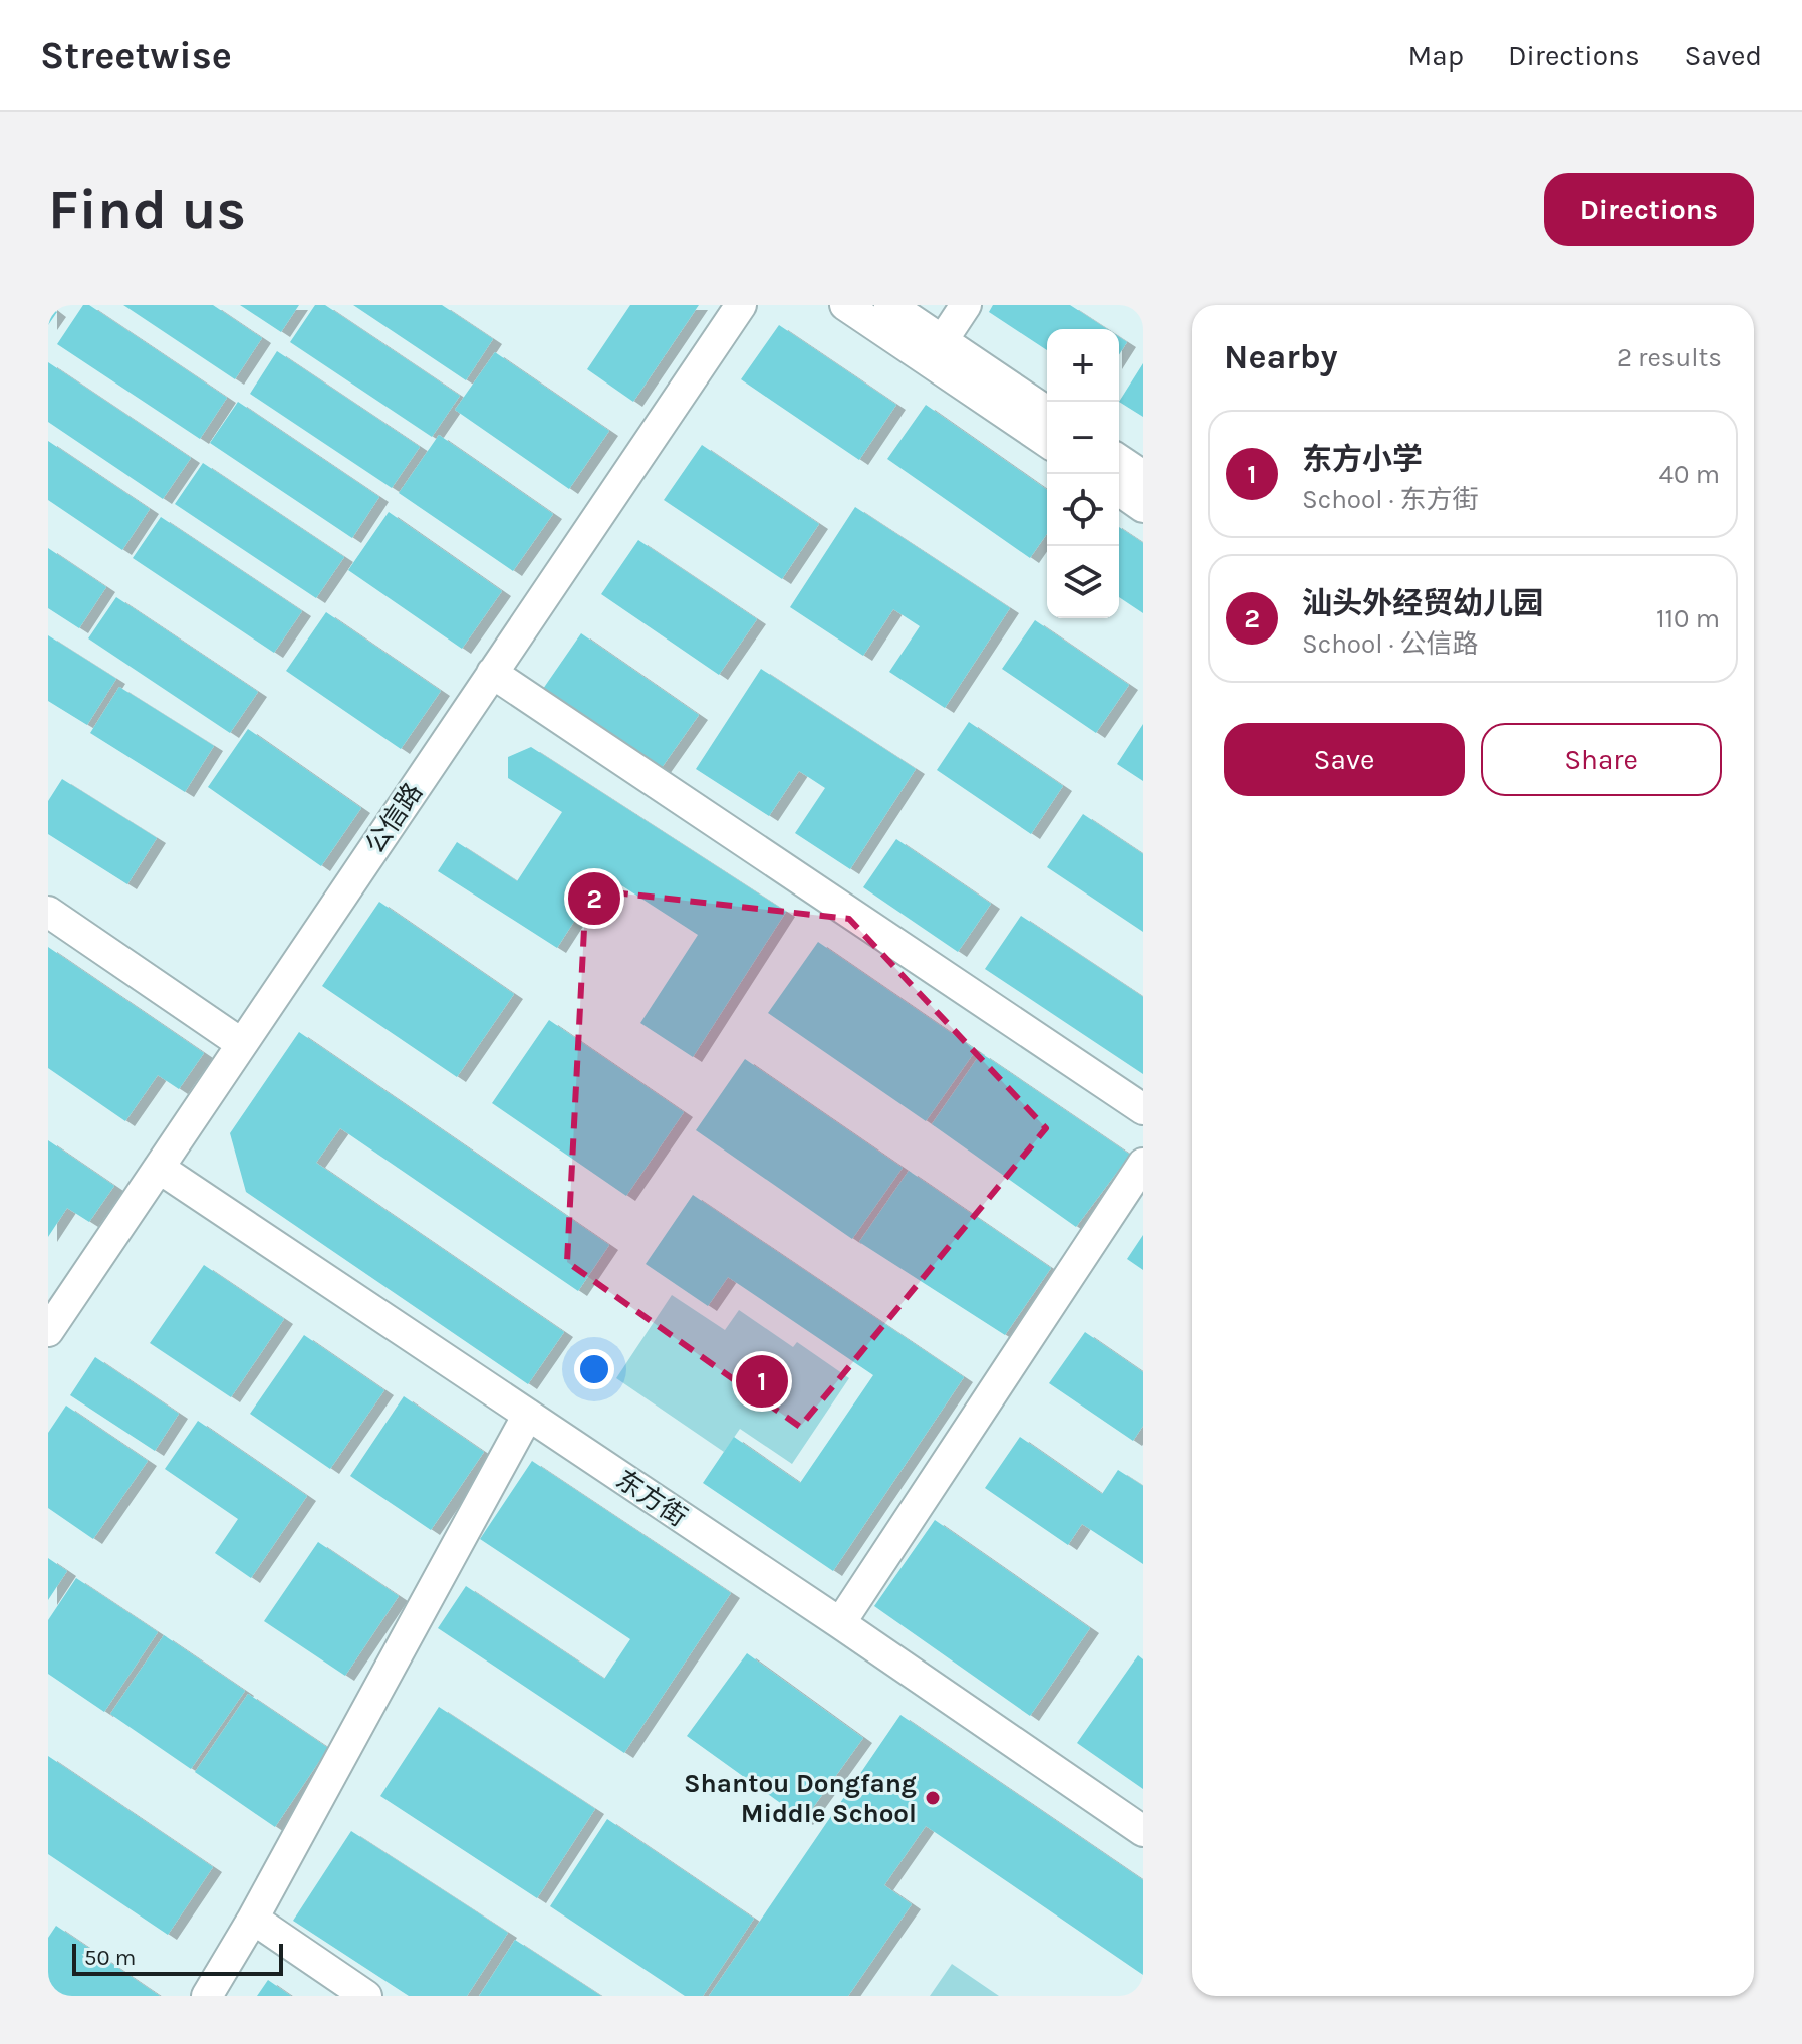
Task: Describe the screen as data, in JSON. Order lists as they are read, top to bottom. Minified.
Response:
{"streets":{"street":["公信路","东方街"]},"crossings":[["公信路","东方街"]],"places":["Shantou Dongfang Middle School"],"scale_bar":"50 m","page":{"header":"Streetwise","nav":["Map","Directions","Saved"],"buttons":["Directions",["Save","Share"]],"title":"Find us","heading":["Nearby","2 results"],"map_buttons":["+","−"],"list":[{"mark":"1","name":"东方小学","note":"School · 东方街","value":"40 m"},{"mark":"2","name":"汕头外经贸幼儿园","note":"School · 公信路","value":"110 m"}],"pins":["2","1"],"scale":"50 m"}}
